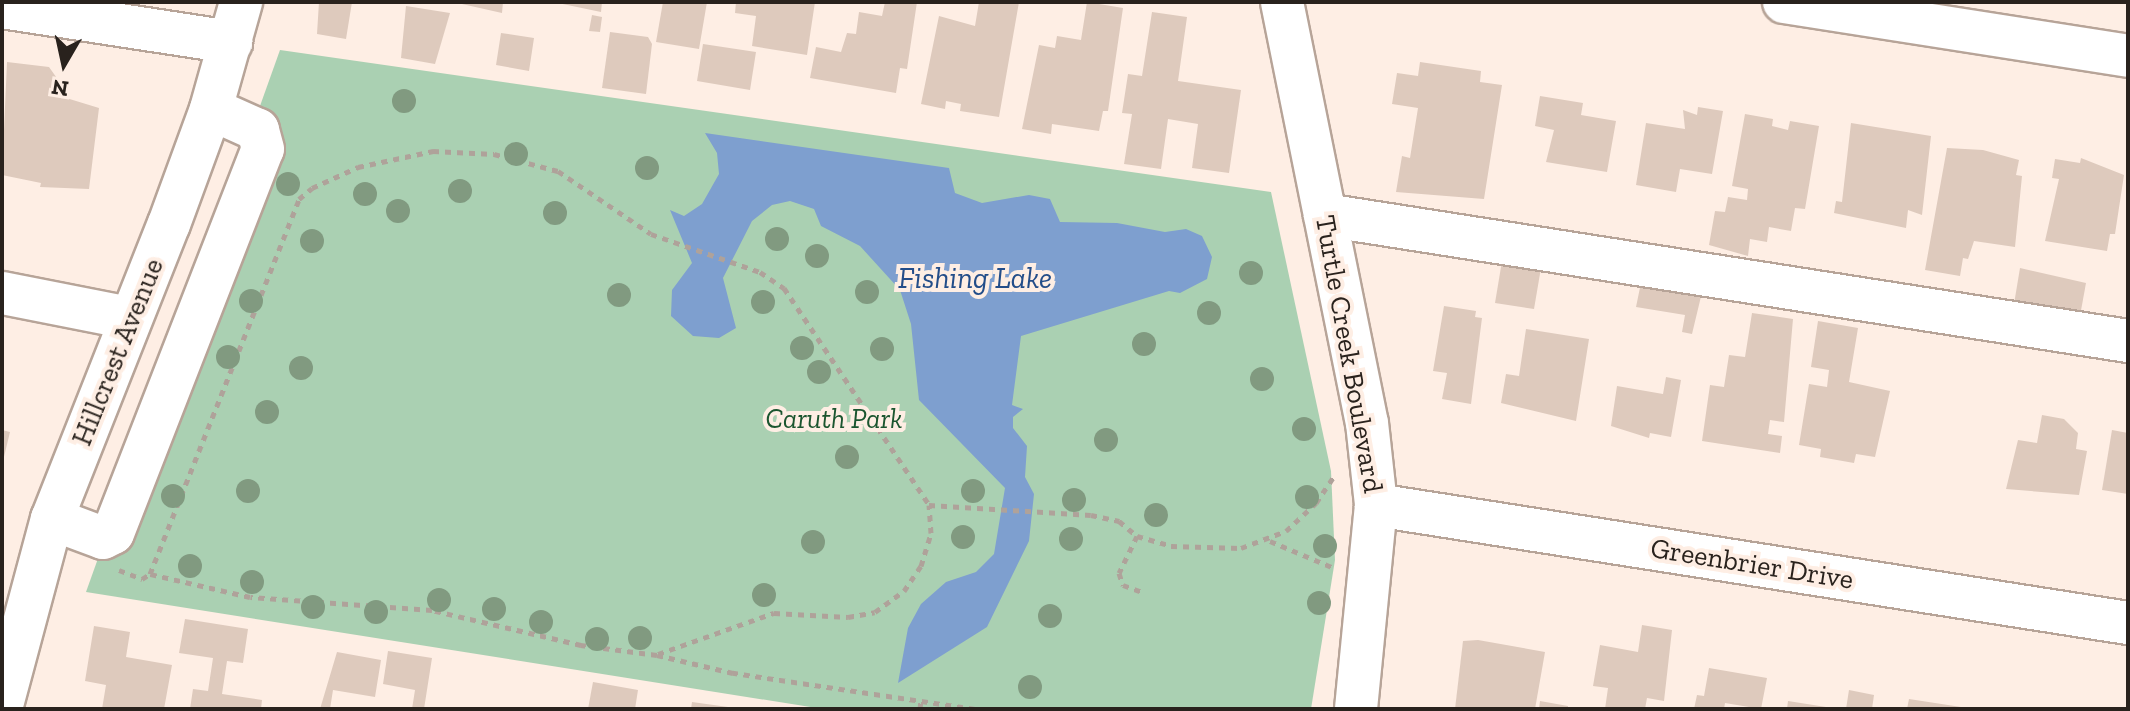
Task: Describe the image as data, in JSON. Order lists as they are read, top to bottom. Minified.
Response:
{"streets":{"street":["Hillcrest Avenue","Turtle Creek Boulevard","Greenbrier Drive"]},"crossings":[["Turtle Creek Boulevard","Greenbrier Drive"]],"water":["Fishing Lake"],"parks":["Caruth Park"],"north":"bottom"}
